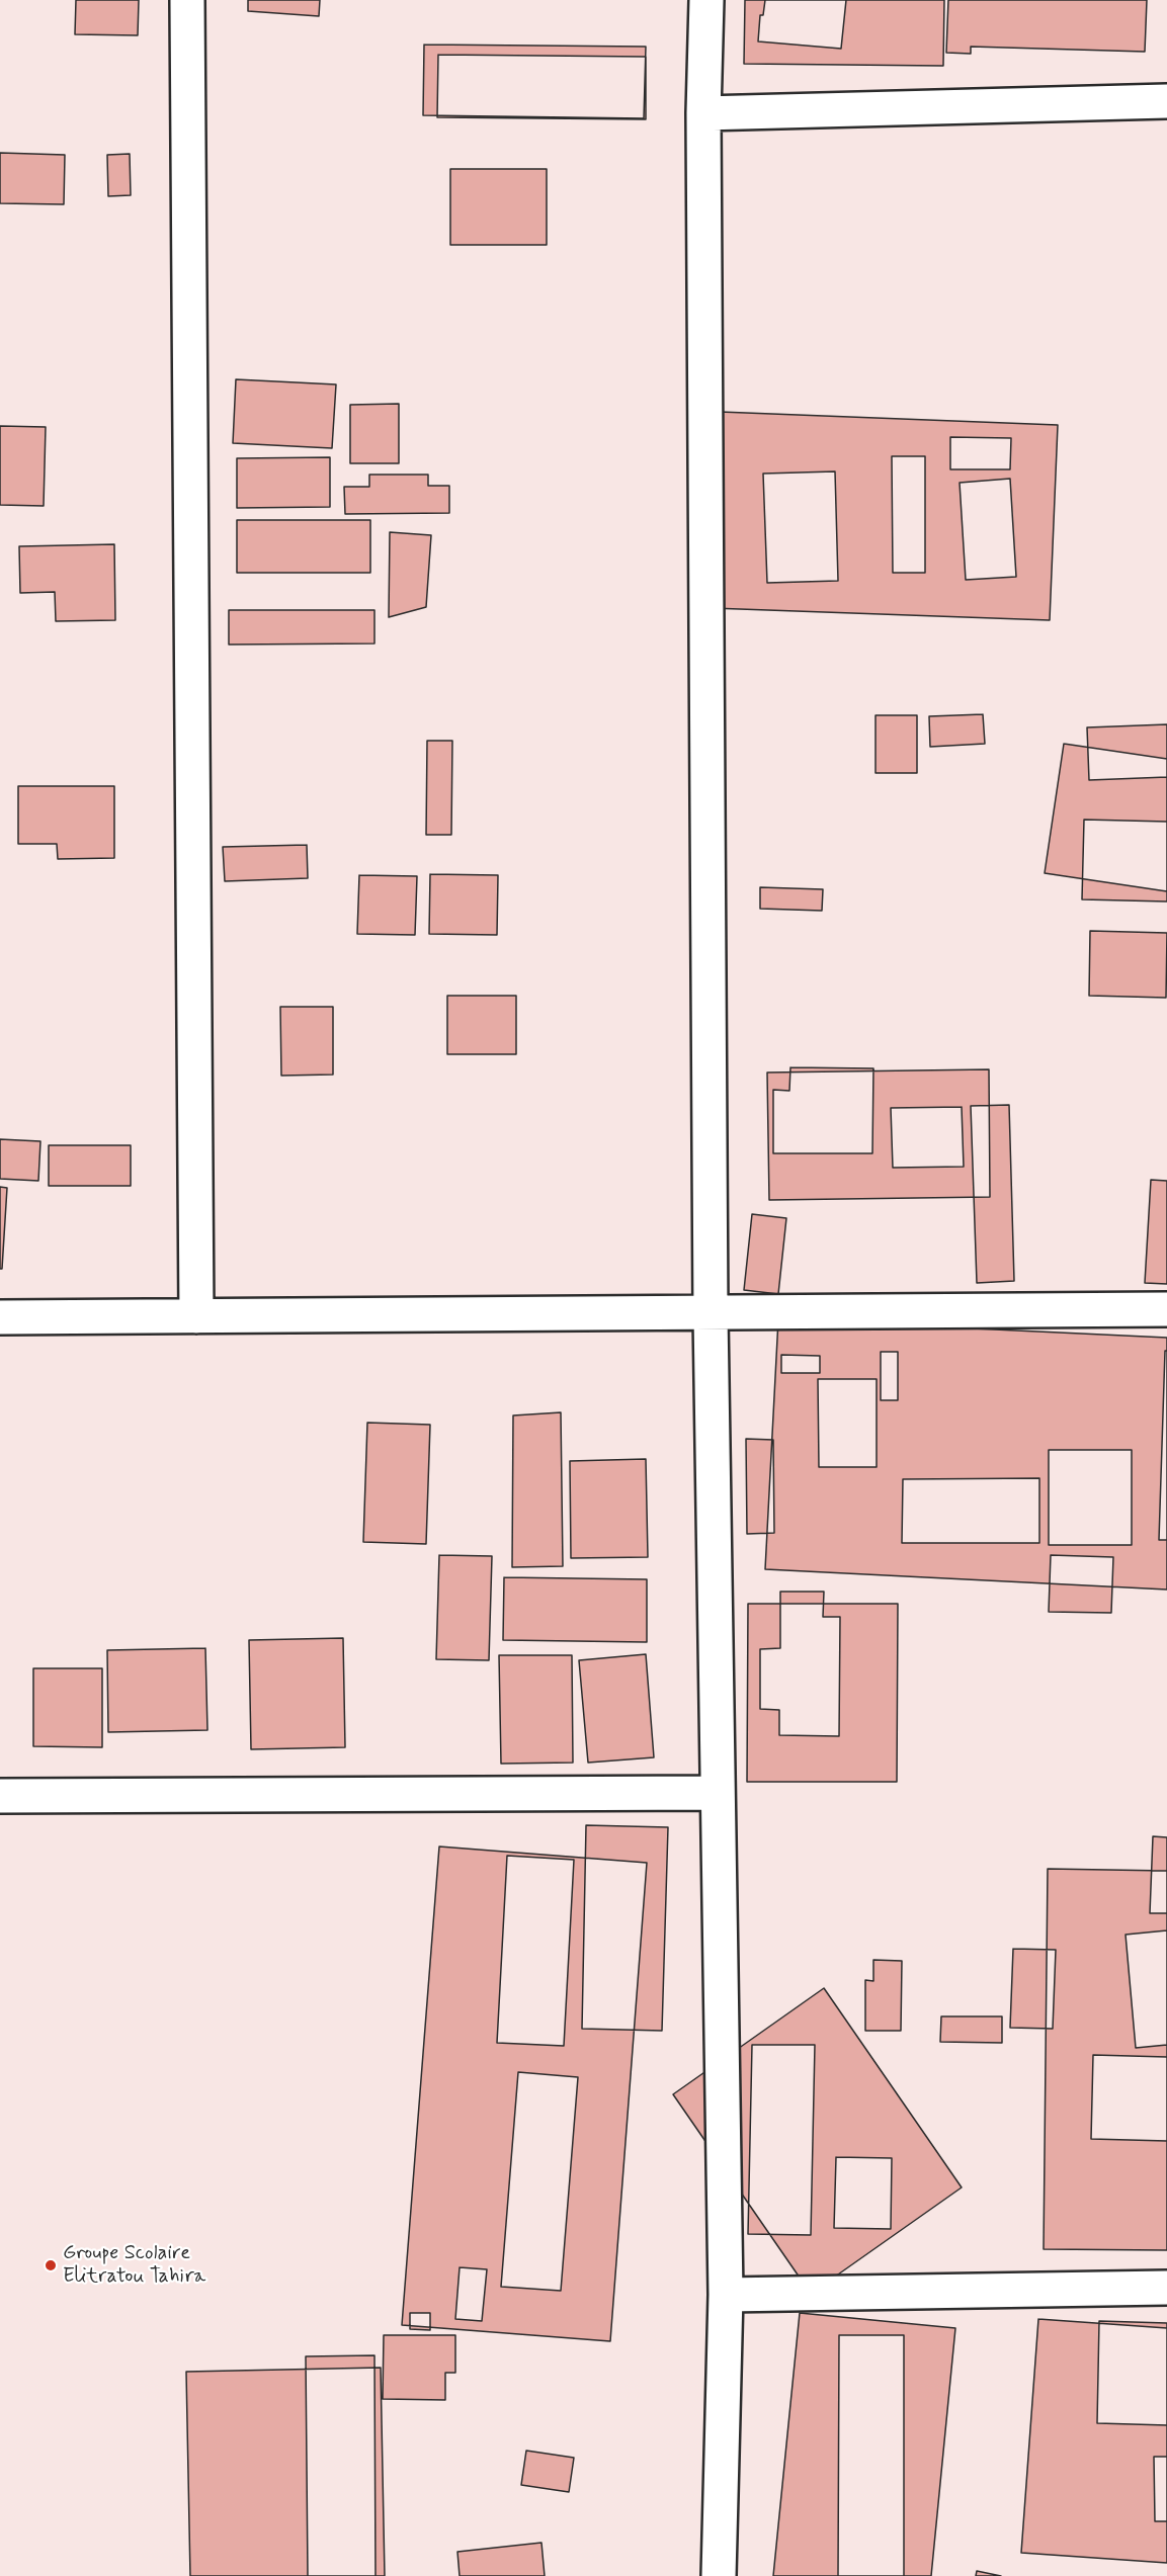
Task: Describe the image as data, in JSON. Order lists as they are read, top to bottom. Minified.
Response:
{"places":["Groupe Scolaire Elitratou Tahira"]}
